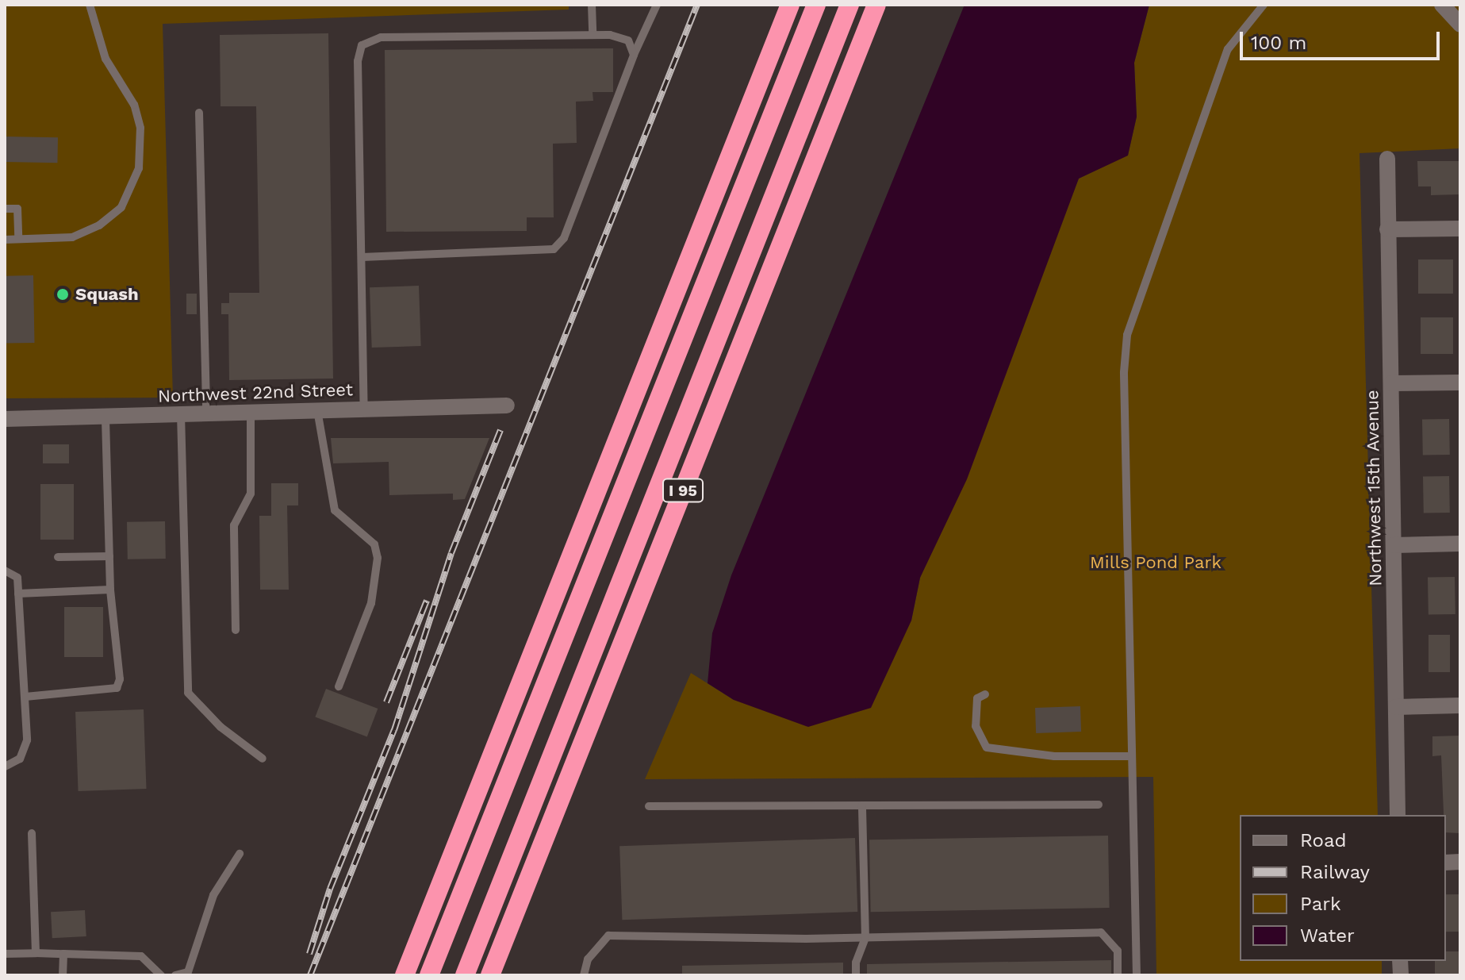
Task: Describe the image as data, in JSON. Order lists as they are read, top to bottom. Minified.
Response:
{"streets":{"highway":["I 95"],"street":["Northwest 22nd Street","Northwest 15th Avenue"]},"parks":["Mills Pond Park"],"places":["Squash"],"legend":["Road","Railway","Park","Water"],"scale_bar":"100 m"}
